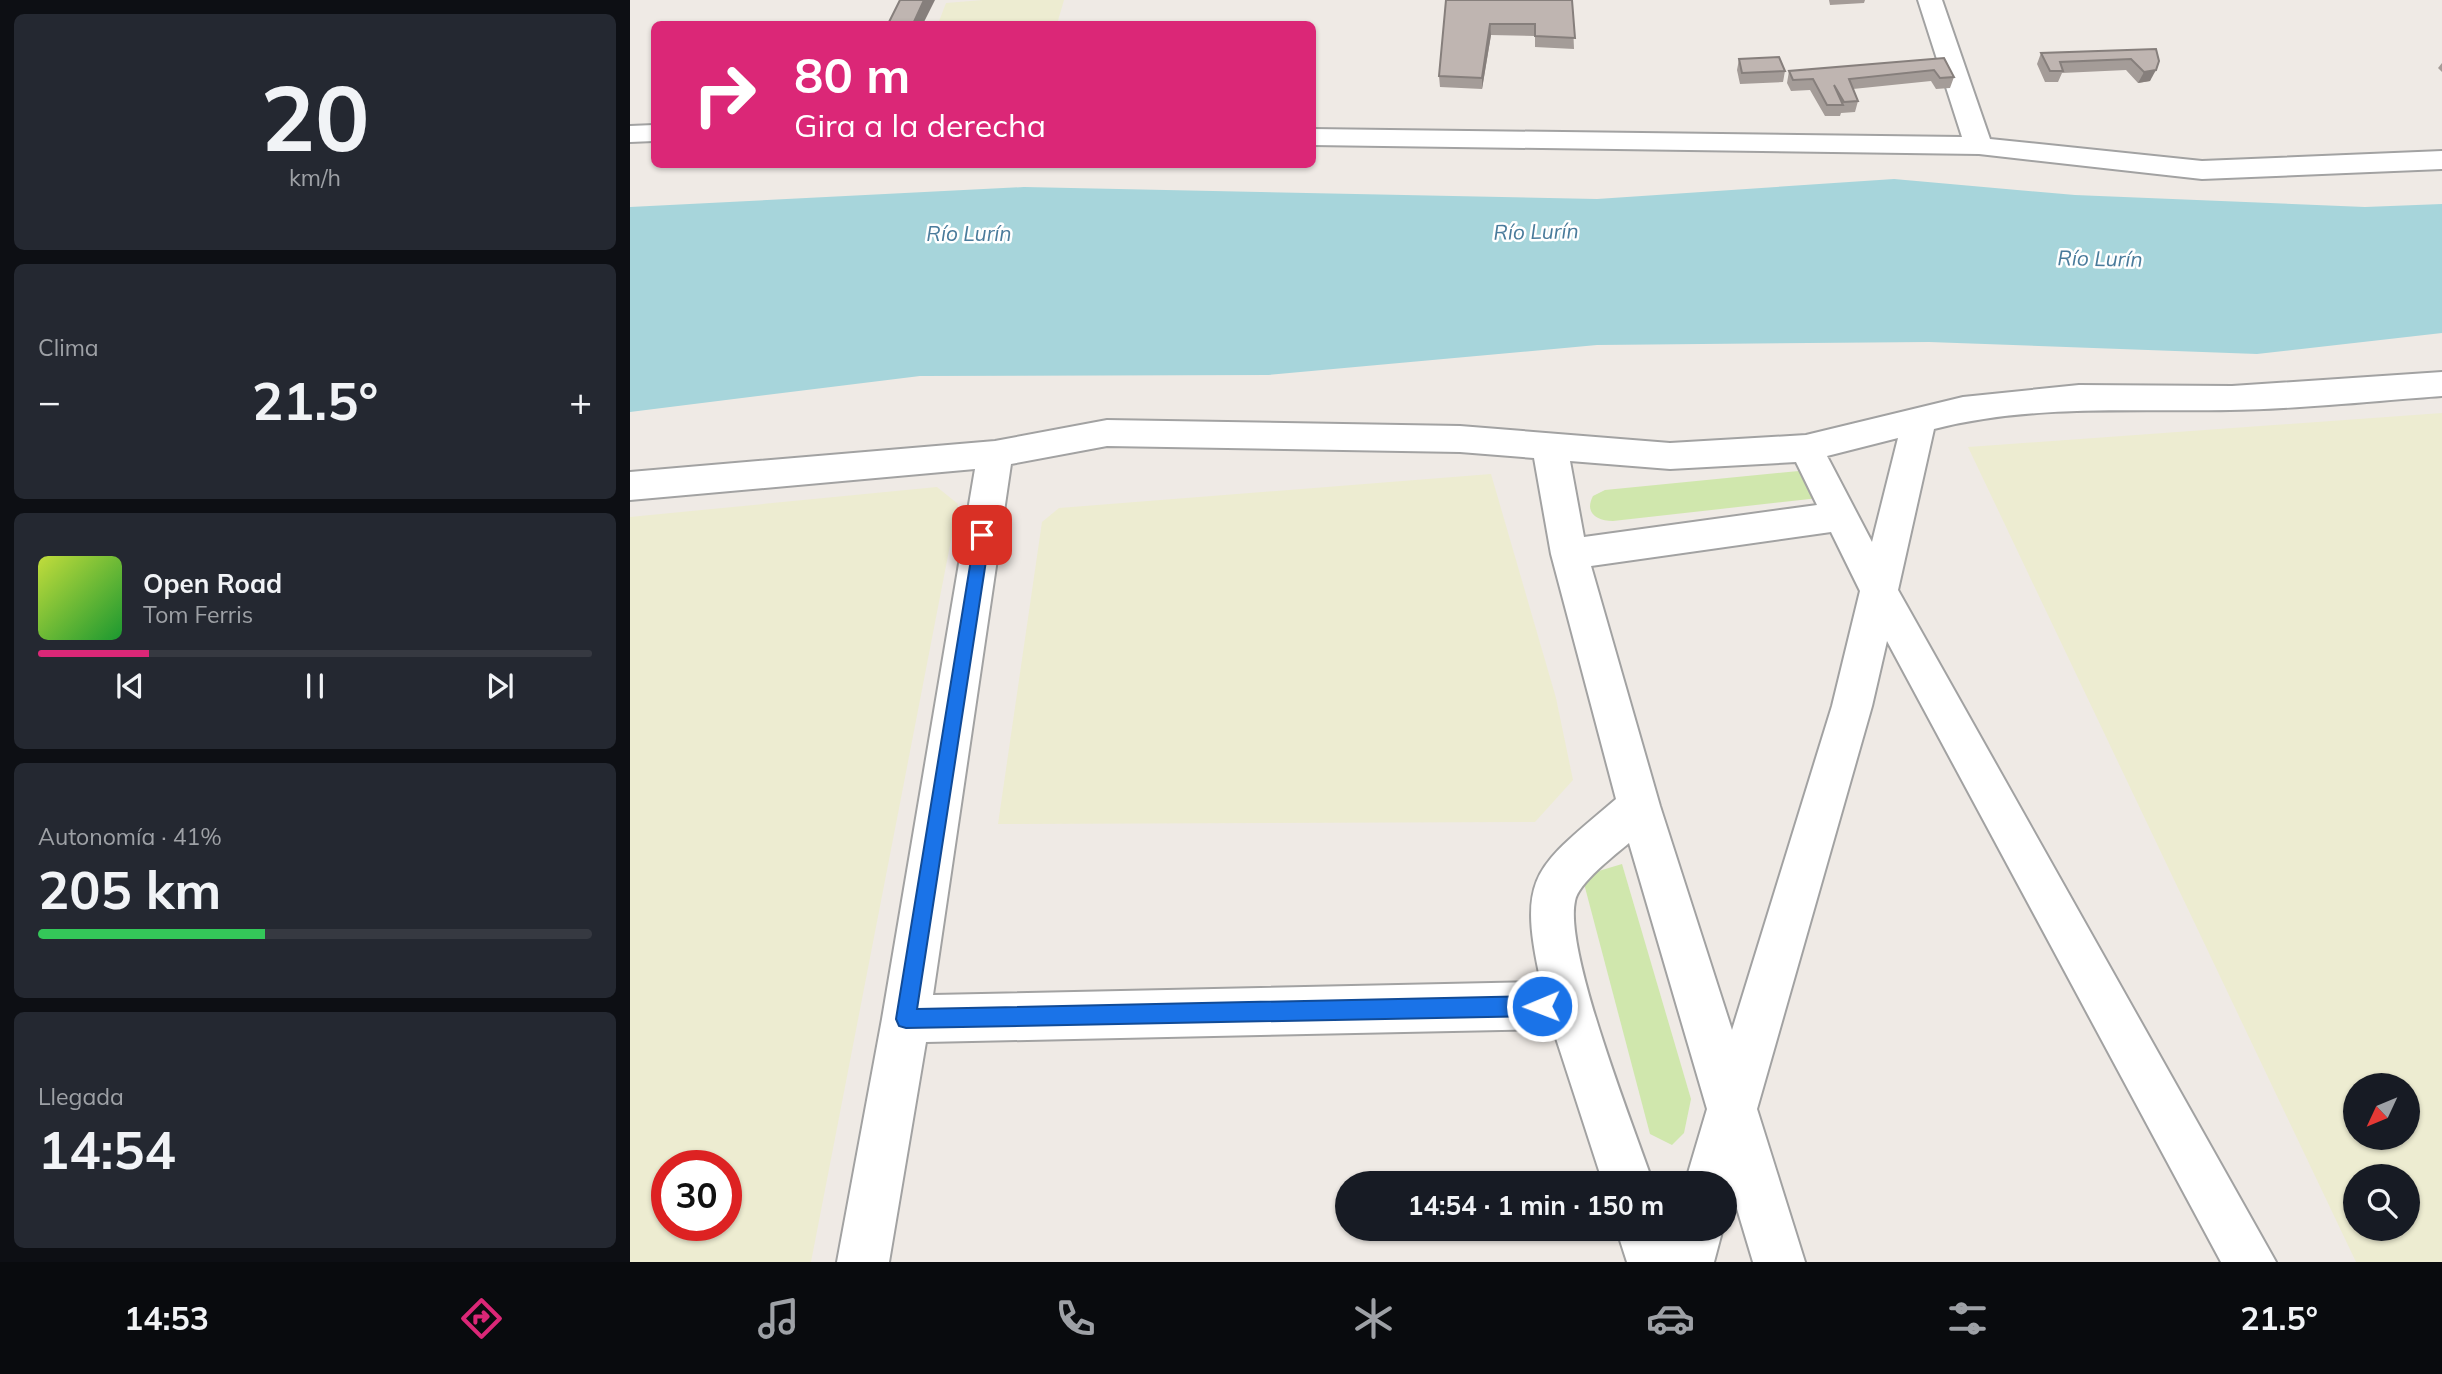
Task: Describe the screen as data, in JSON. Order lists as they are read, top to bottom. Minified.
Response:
{"water":["Río Lurín"],"north":"bottom left","page":{"tile":[["20","km/h"],"Clima",["Autonomía · 41%","205 km"],["Llegada","14:54"]],"turn":["80 m","Gira a la derecha"],"heat":["−","21.5°","+"],"song":["Open Road","Tom Ferris"],"limit":"30","trip":"14:54 · 1 min · 150 m","tabs":["14:53","21.5°"]}}
